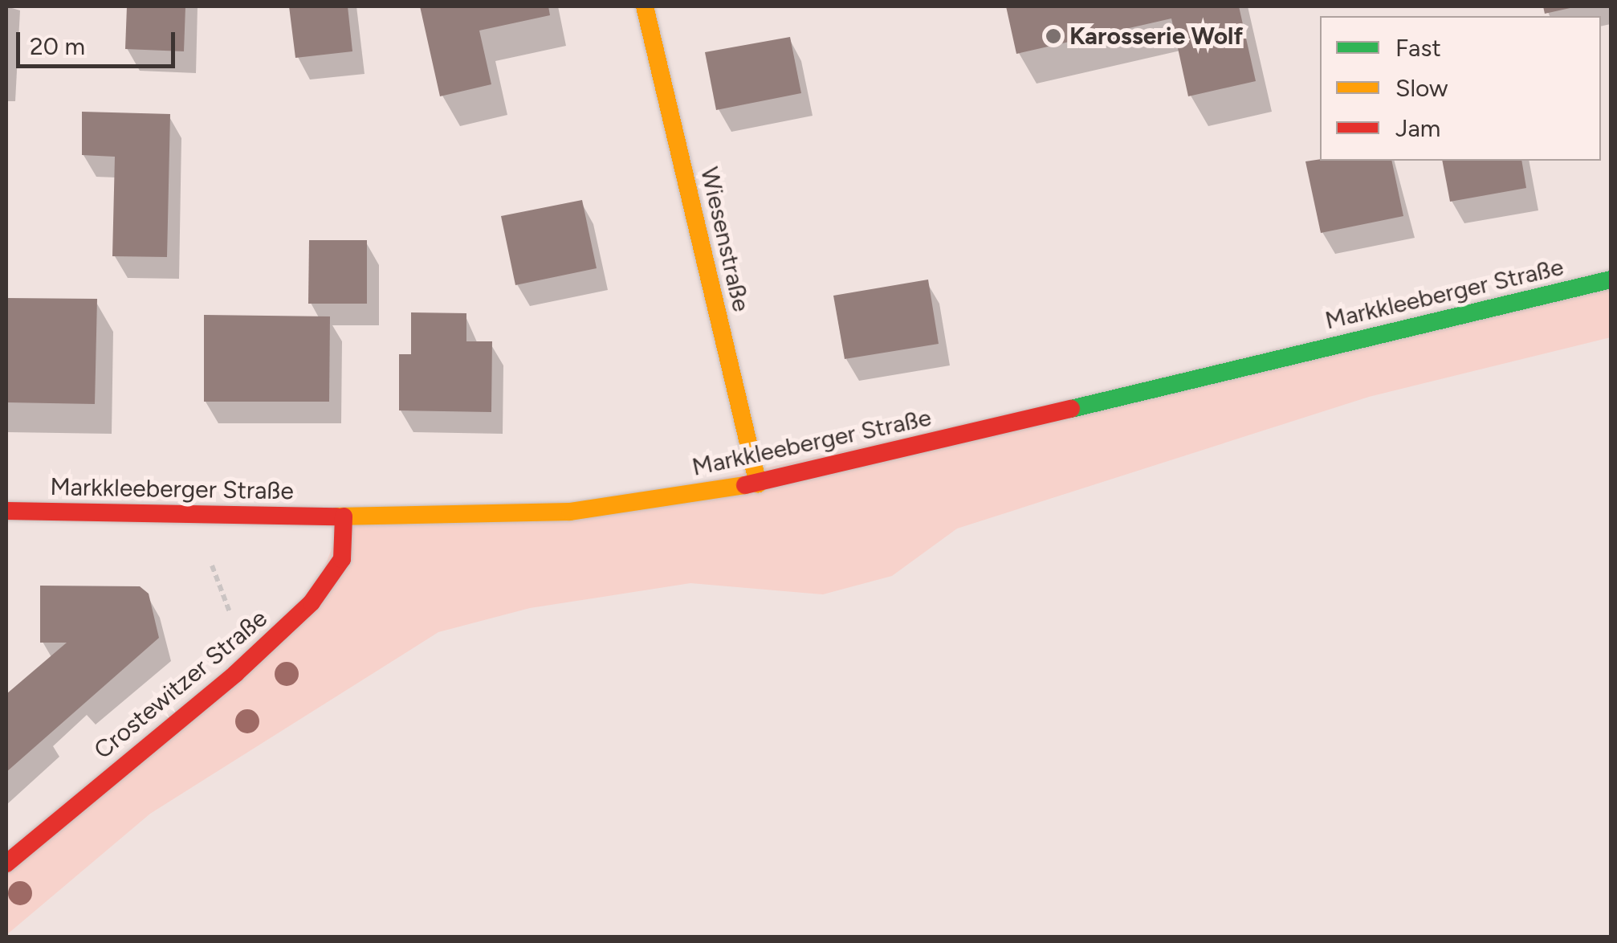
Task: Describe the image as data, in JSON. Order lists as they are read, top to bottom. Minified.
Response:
{"streets":{"main road":["Wiesenstraße","Markkleeberger Straße","Crostewitzer Straße"]},"crossings":[["Wiesenstraße","Markkleeberger Straße"],["Markkleeberger Straße","Crostewitzer Straße"]],"places":["Karosserie Wolf"],"legend":["Fast","Slow","Jam"],"scale_bar":"20 m"}
